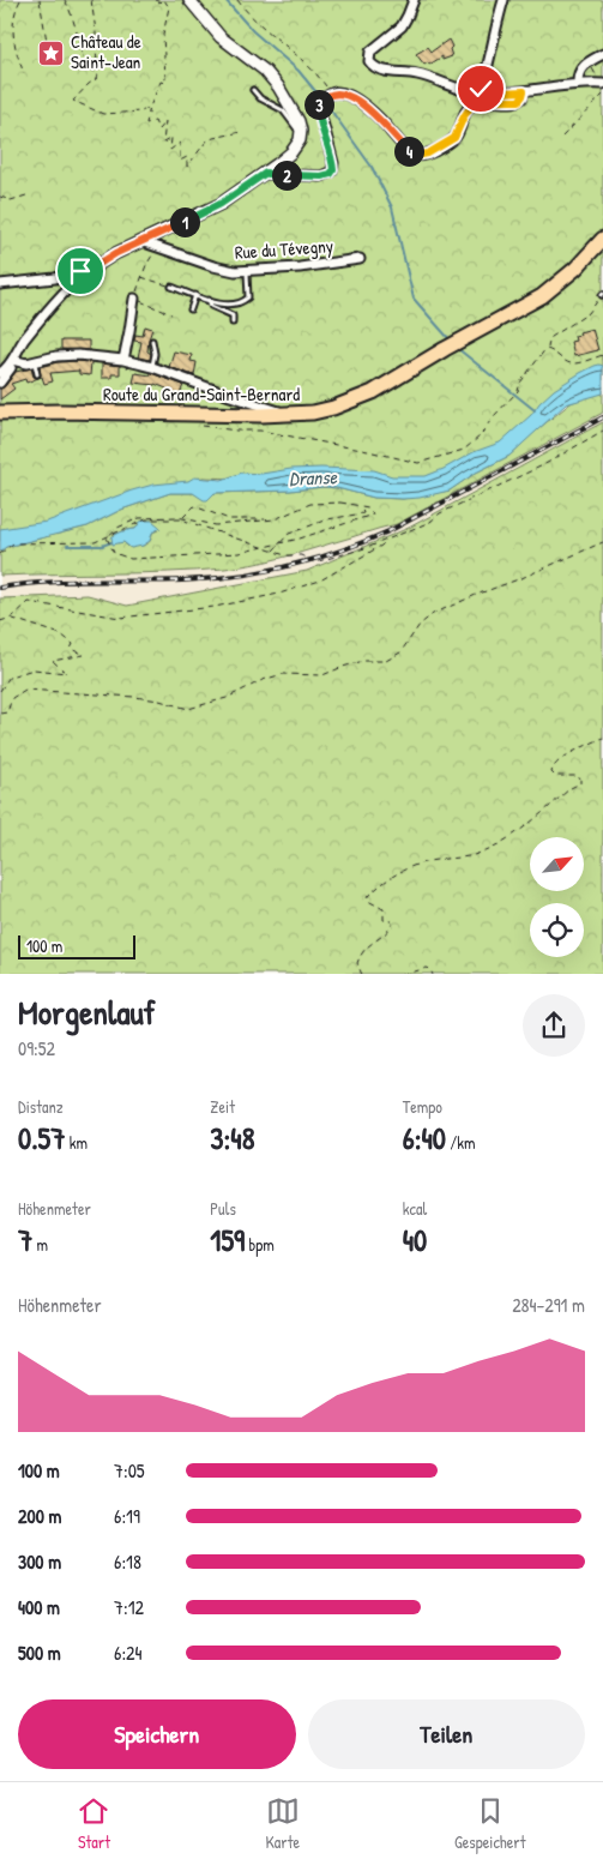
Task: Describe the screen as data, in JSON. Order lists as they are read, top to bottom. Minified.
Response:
{"streets":{"main road":["Route du Grand-Saint-Bernard"],"street":["Rue du Tévegny"]},"water":["Dranse"],"places":{"place":["Château de Saint-Jean"]},"scale_bar":"100 m","north":"top right","page":{"pins":["3","4","2","1"],"scale":"100 m","heading":["Morgenlauf","09:52"],"stats":[["Distanz","0.57 km"],["Zeit","3:48"],["Tempo","6:40 /km"],["Höhenmeter","7 m"],["Puls","159 bpm"],["kcal","40"]],"chart":["Höhenmeter","284–291 m"],"list":[{"name":"100 m","note":"7:05"},{"name":"200 m","note":"6:19"},{"name":"300 m","note":"6:18"},{"name":"400 m","note":"7:12"},{"name":"500 m","note":"6:24"}],"buttons":["Speichern","Teilen"],"tabs":["Start","Karte","Gespeichert"]}}
